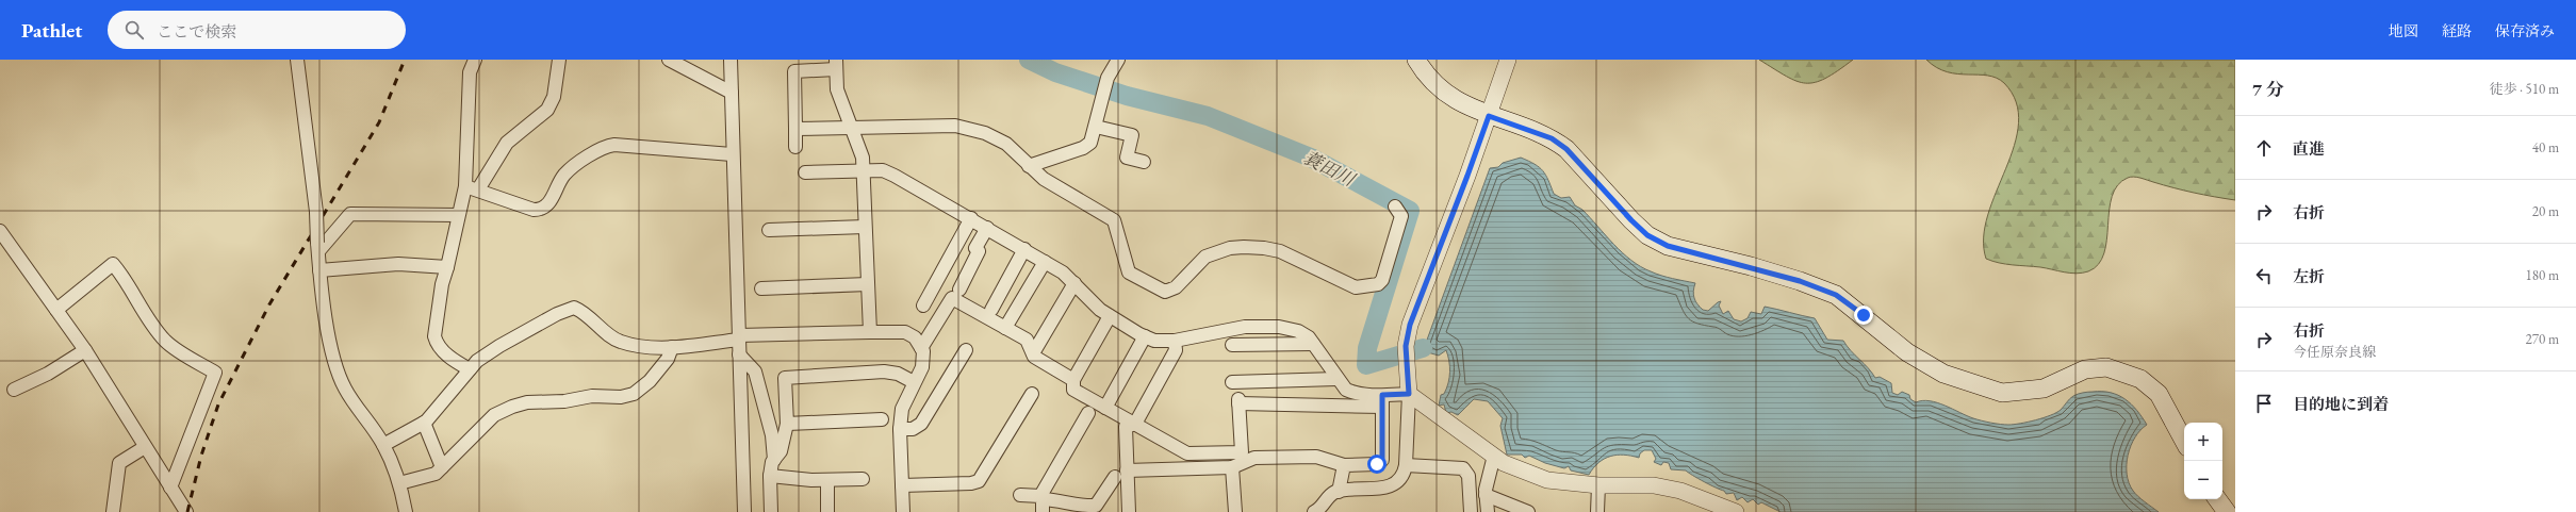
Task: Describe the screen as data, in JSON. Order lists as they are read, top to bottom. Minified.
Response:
{"water":["蓑田川"],"page":{"header":"Pathlet","search":"ここで検索","nav":["地図","経路","保存済み"],"heading":["7 分","徒歩 · 510 m"],"list":[["直進","40 m"],["右折","20 m"],["左折","180 m"],["右折","今任原奈良線","270 m"],"目的地に到着"],"map_buttons":["+","−"]}}
